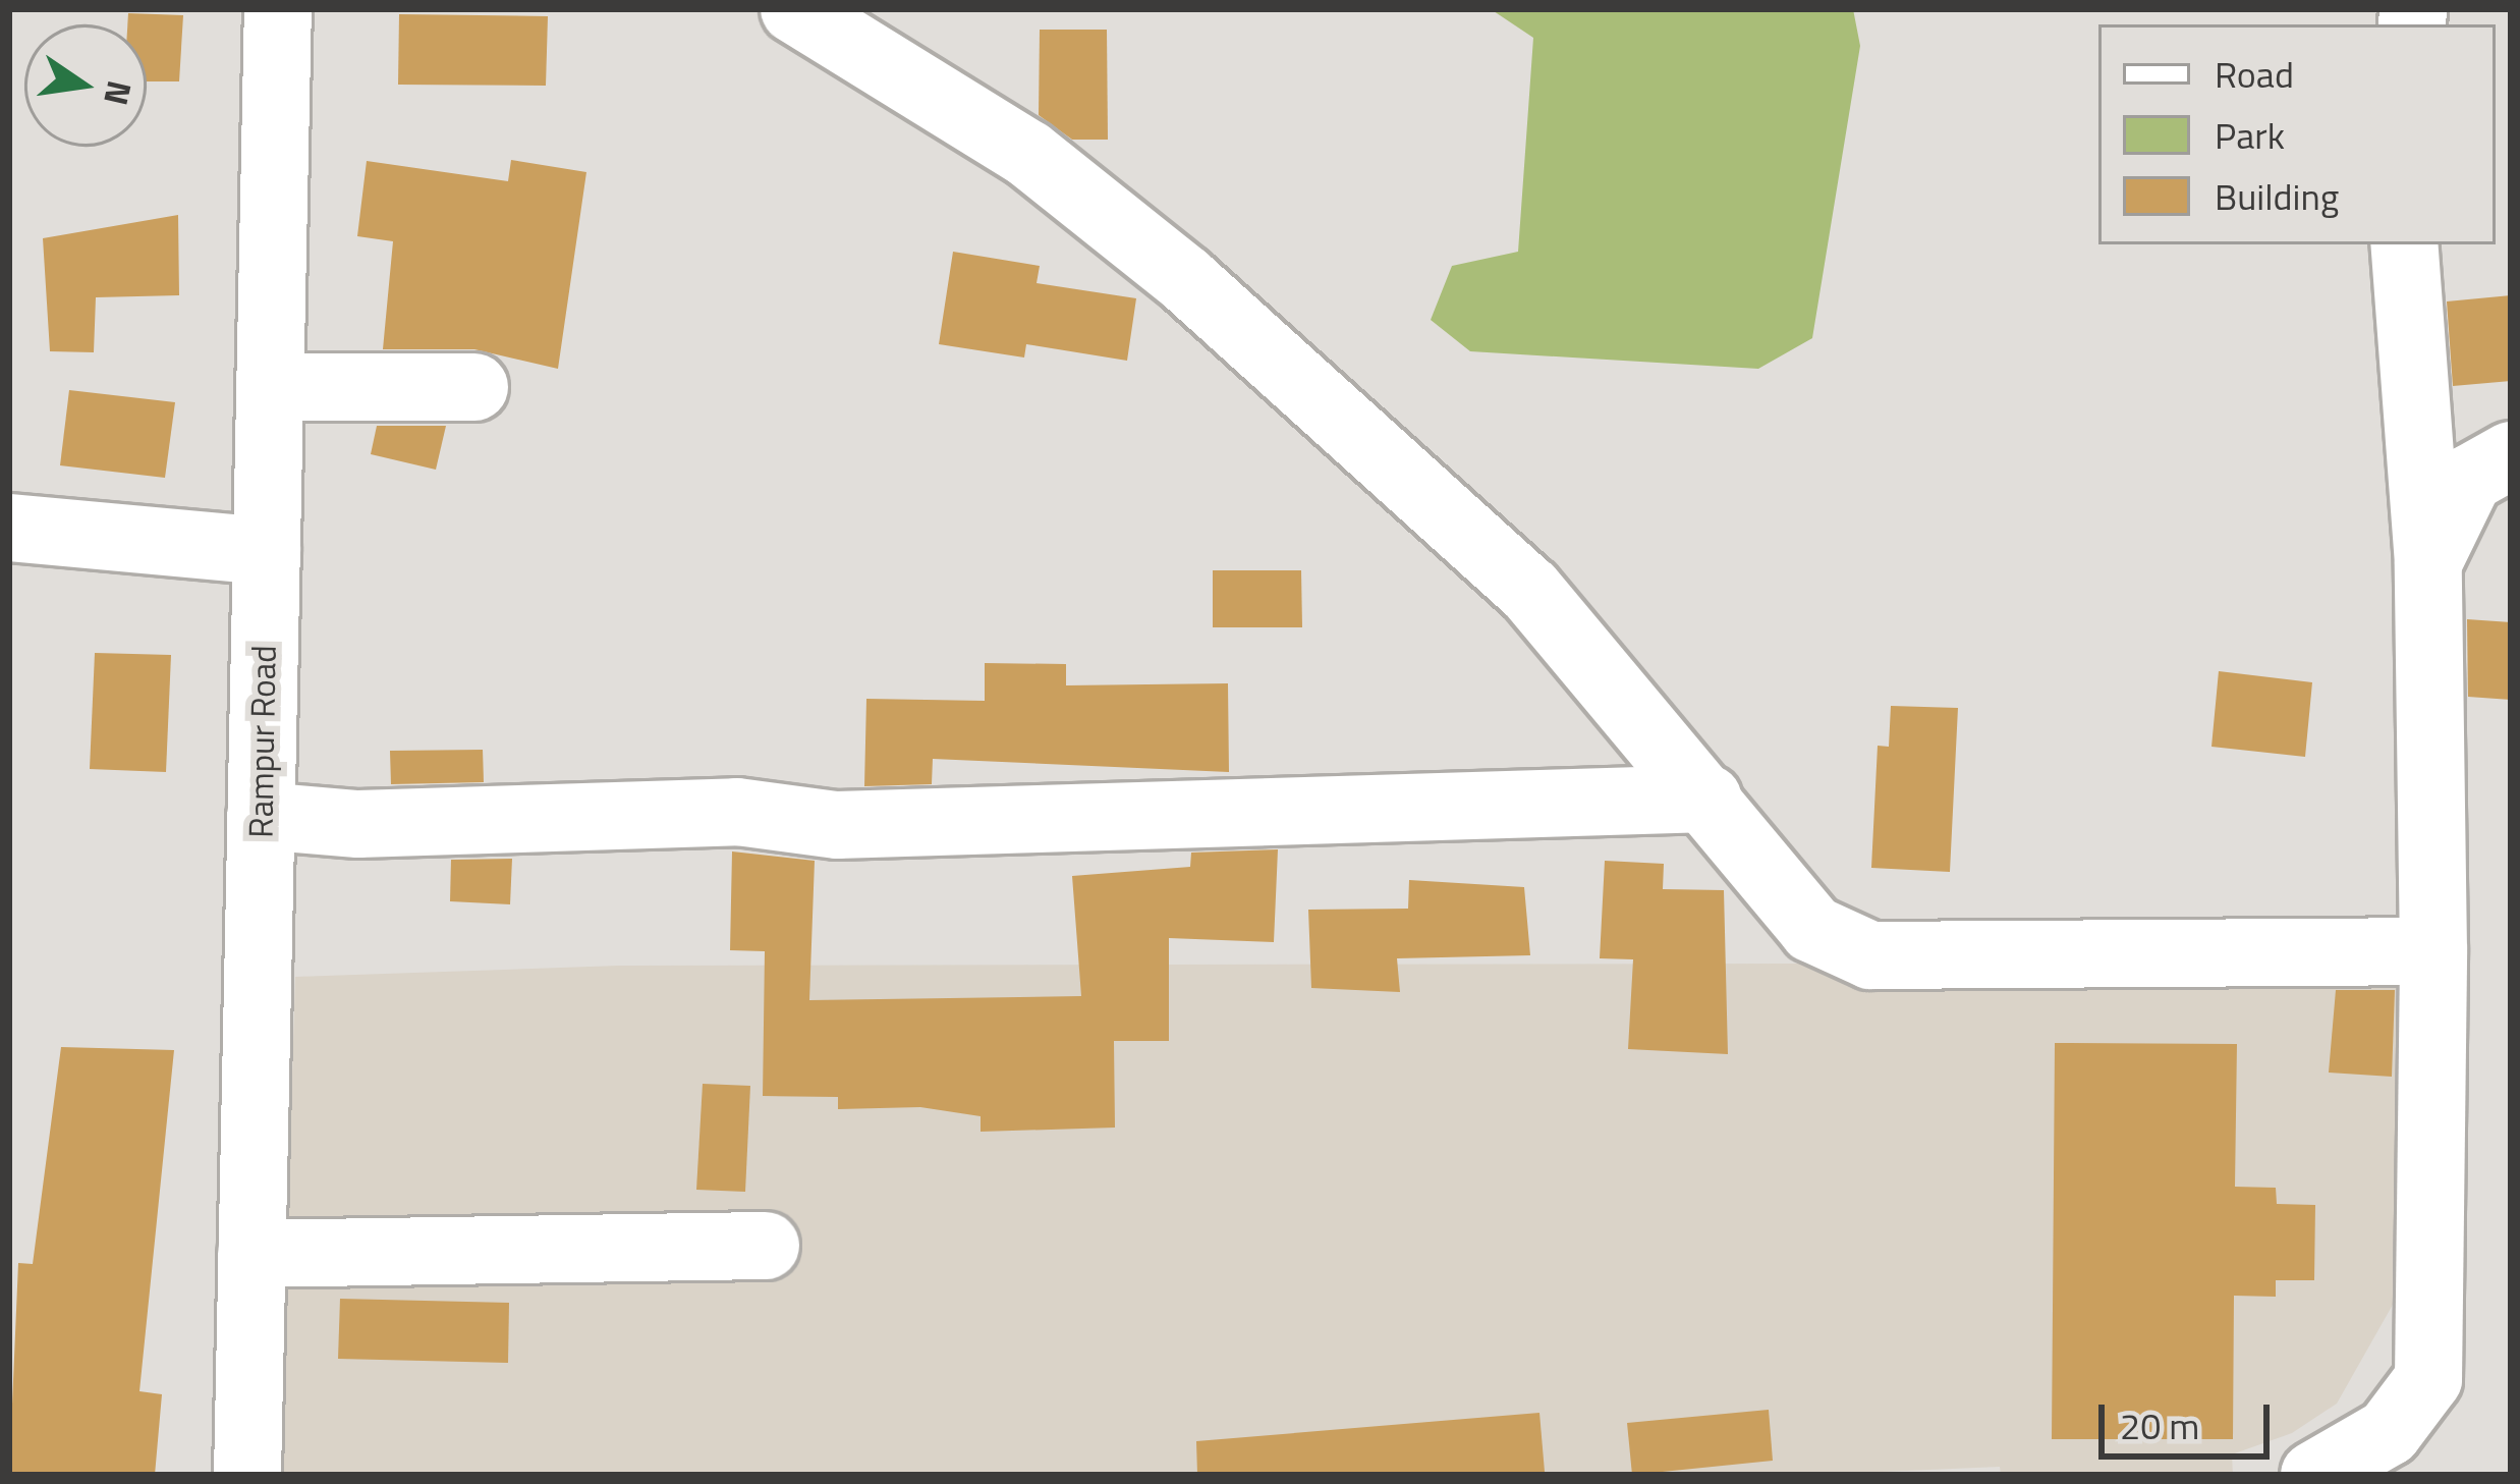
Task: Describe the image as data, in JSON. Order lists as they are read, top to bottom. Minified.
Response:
{"streets":{"street":["Rampur Road"]},"legend":["Road","Park","Building"],"scale_bar":"20 m","north":"right"}
